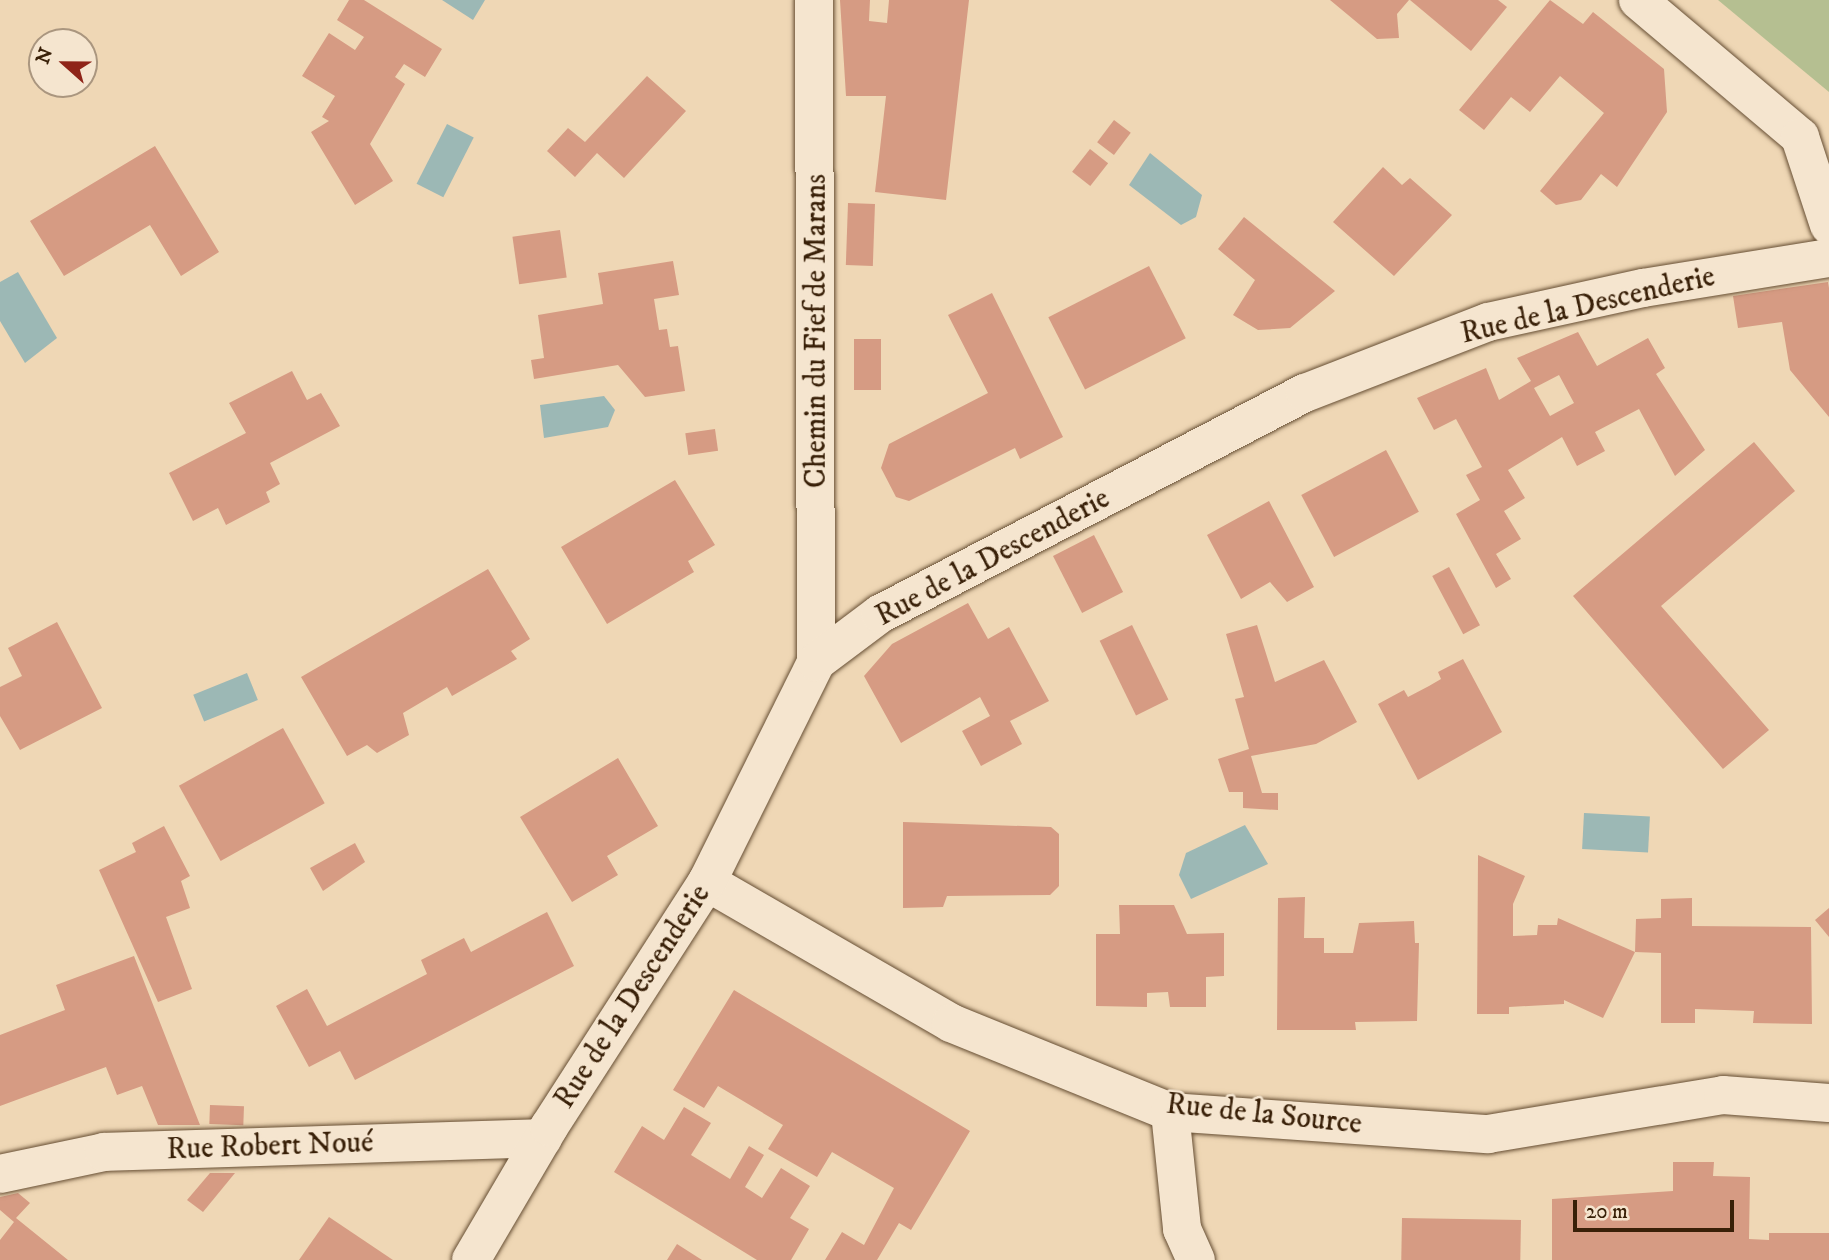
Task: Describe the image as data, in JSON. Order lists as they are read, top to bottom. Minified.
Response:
{"streets":{"street":["Rue de la Descenderie","Chemin du Fief de Marans","Rue de la Source","Rue Robert Noué"]},"crossings":[["Rue de la Descenderie","Chemin du Fief de Marans"],["Rue de la Descenderie","Rue de la Source"],["Rue de la Descenderie","Rue Robert Noué"]],"scale_bar":"20 m","north":"left"}
